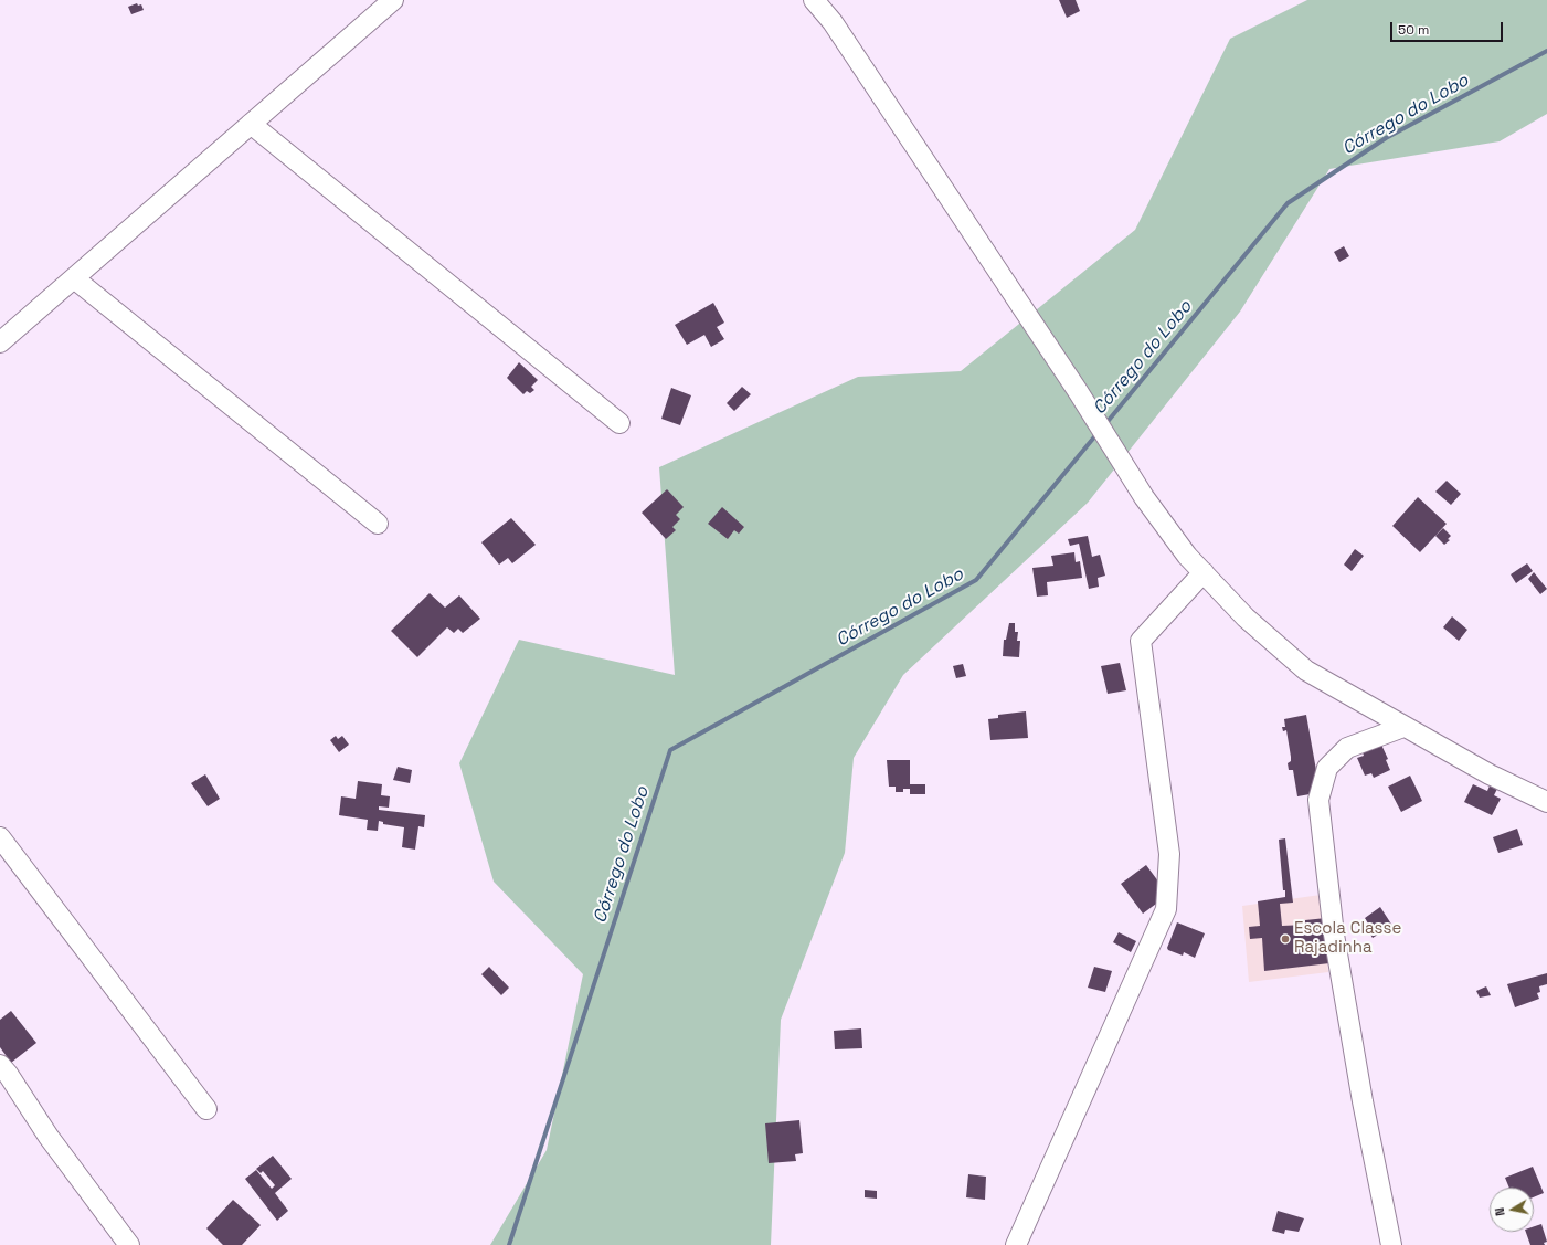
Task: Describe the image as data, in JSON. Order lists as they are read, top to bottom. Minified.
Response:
{"water":["Córrego do Lobo"],"places":["Escola Classe Rajadinha"],"scale_bar":"50 m","north":"left"}
